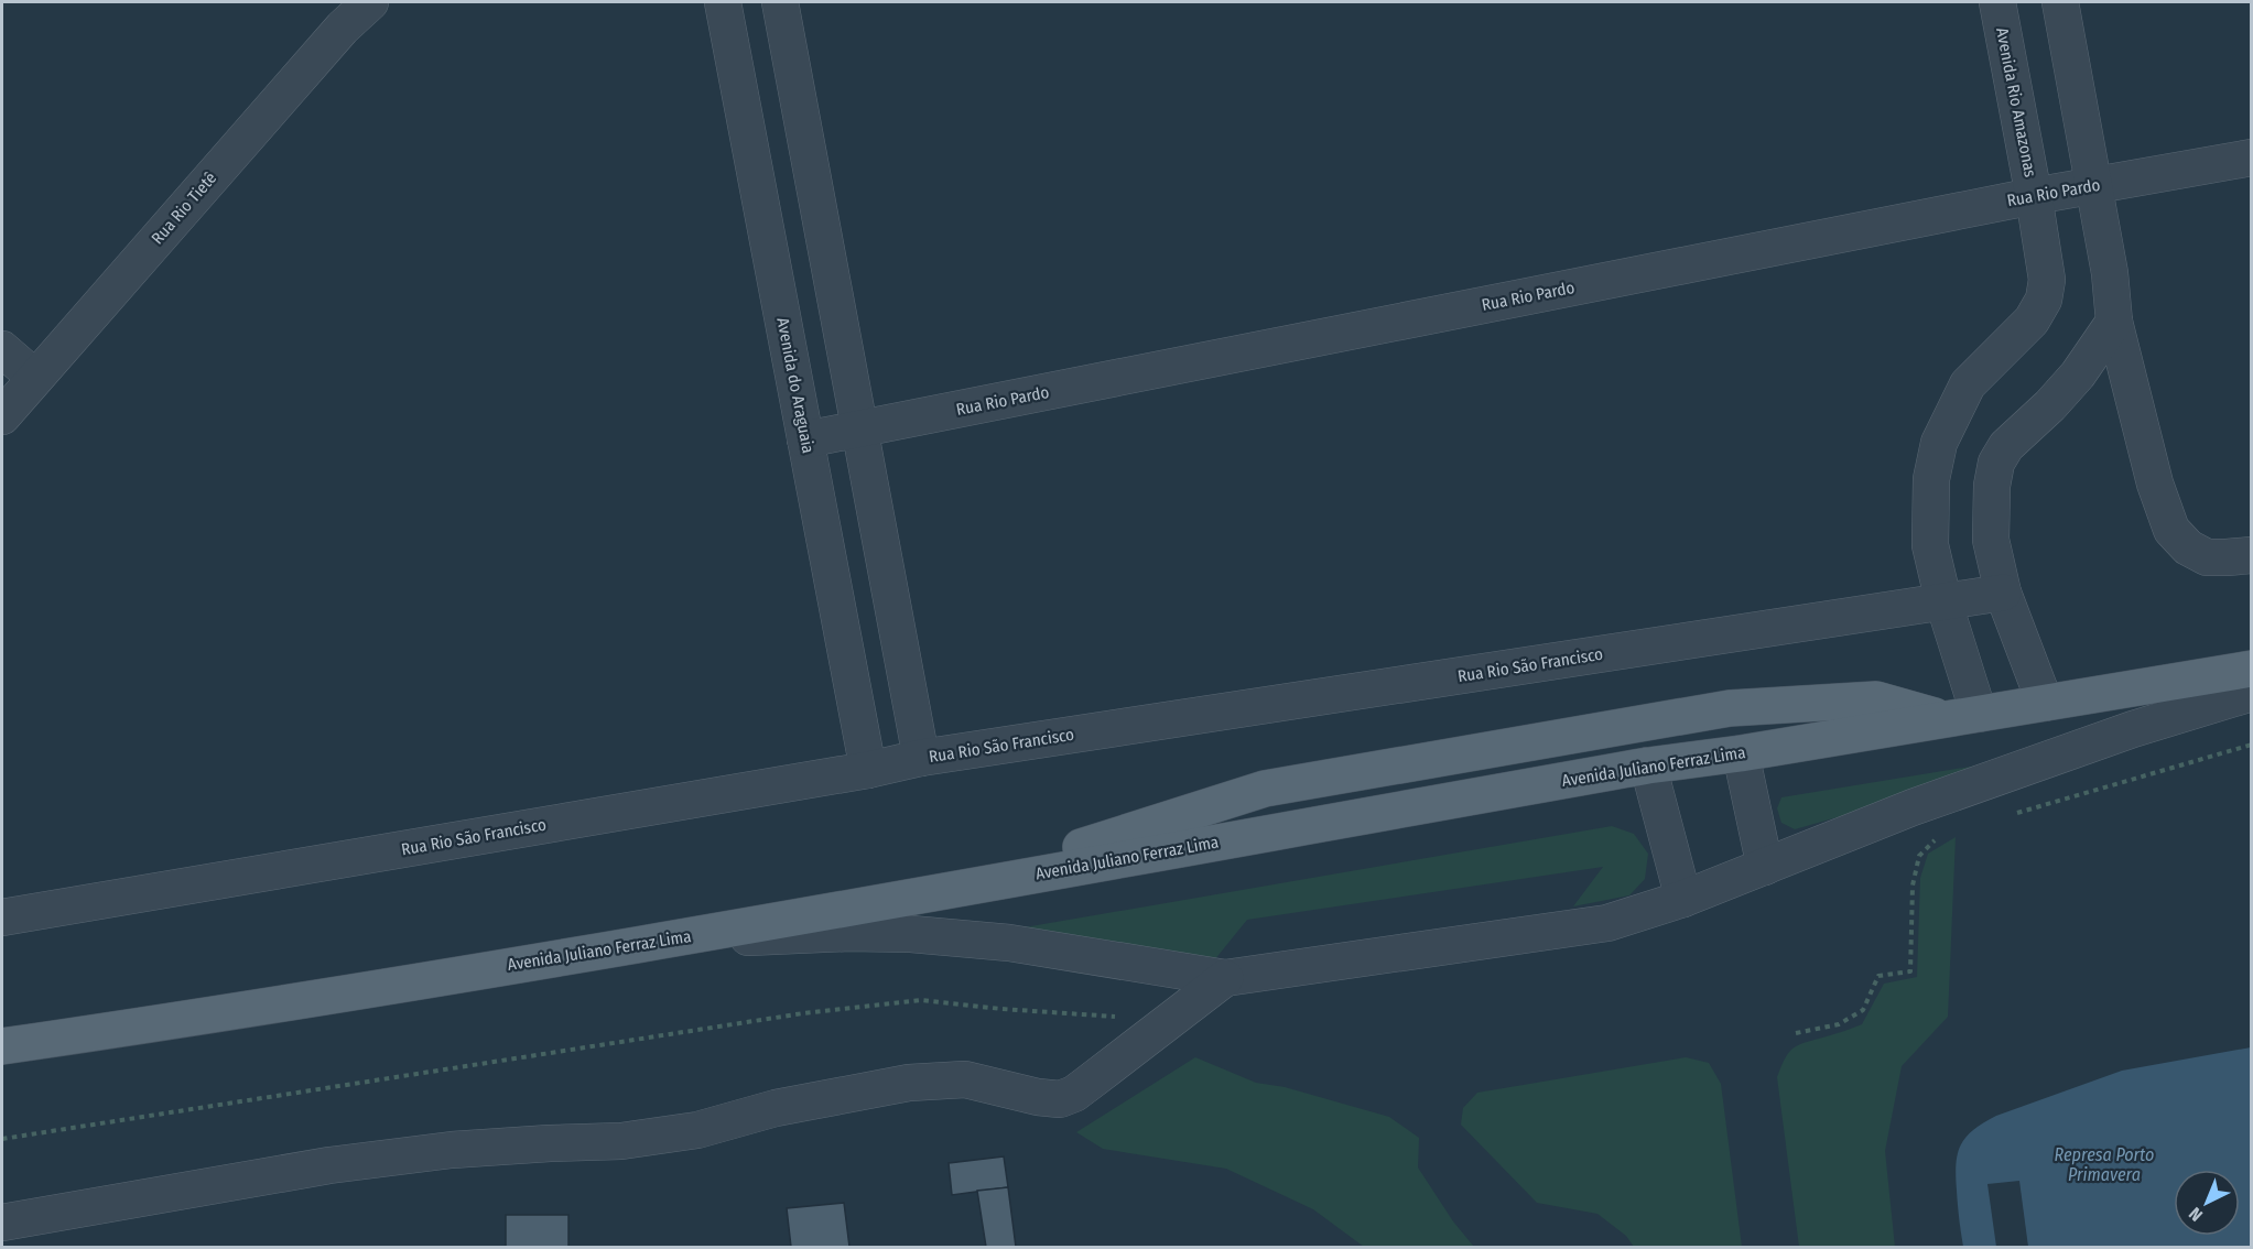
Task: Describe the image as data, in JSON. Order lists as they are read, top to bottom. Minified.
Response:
{"streets":{"main road":["Avenida Juliano Ferraz Lima"],"street":["Avenida Rio Amazonas","Rua Rio Pardo","Rua Rio Tietê","Avenida do Araguaia","Rua Rio São Francisco"]},"crossings":[["Avenida Rio Amazonas","Rua Rio Pardo"],["Avenida Rio Amazonas","Rua Rio São Francisco"],["Avenida Rio Amazonas","Avenida Juliano Ferraz Lima"],["Rua Rio Pardo","Avenida do Araguaia"],["Avenida do Araguaia","Rua Rio São Francisco"]],"water":["Represa Porto Primavera"],"north":"bottom left"}
